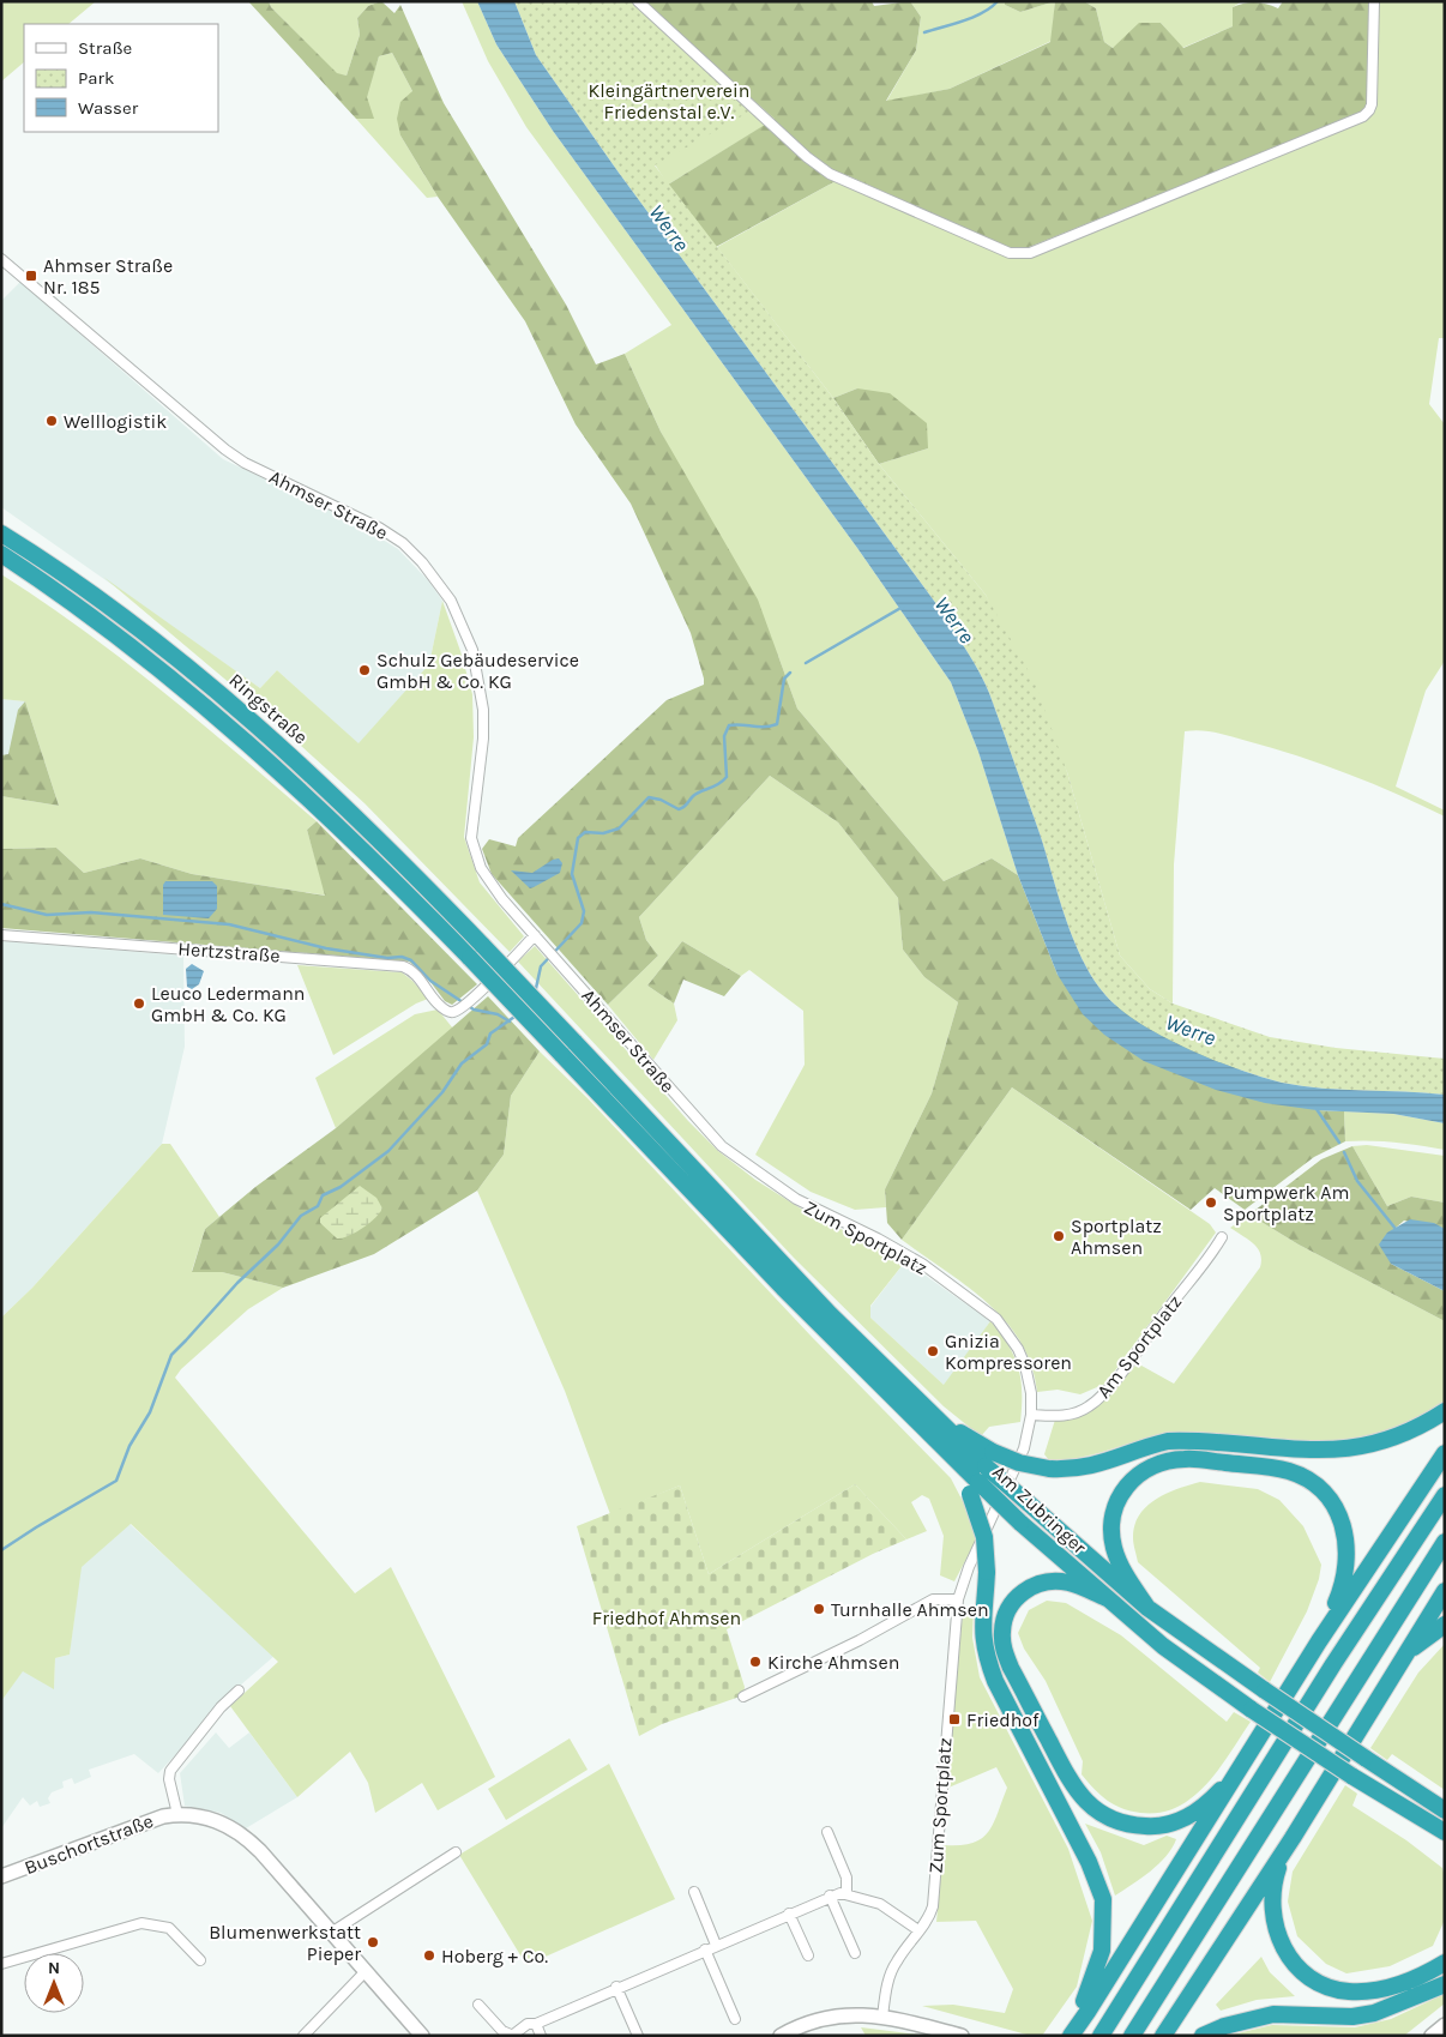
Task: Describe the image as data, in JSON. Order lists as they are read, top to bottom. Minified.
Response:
{"streets":{"highway":["Ringstraße","Am Zubringer"],"main road":["Buschortstraße"],"street":["Ahmser Straße","Hertzstraße","Zum Sportplatz","Am Sportplatz"]},"crossings":[["Ahmser Straße","Hertzstraße"],["Ahmser Straße","Zum Sportplatz"],["Ringstraße","Am Zubringer"],["Zum Sportplatz","Am Sportplatz"]],"water":["Werre"],"parks":["Kleingärtnerverein Friedenstal e.V.","Friedhof Ahmsen"],"places":{"transit":["Ahmser Straße Nr. 185","Friedhof"],"other":["Welllogistik","Schulz Gebäudeservice GmbH & Co. KG","Leuco Ledermann GmbH & Co. KG","Pumpwerk Am Sportplatz","Sportplatz Ahmsen","Gnizia Kompressoren","Turnhalle Ahmsen","Kirche Ahmsen","Blumenwerkstatt Pieper","Hoberg + Co."]},"legend":["Straße","Park","Wasser"],"north":"top"}
